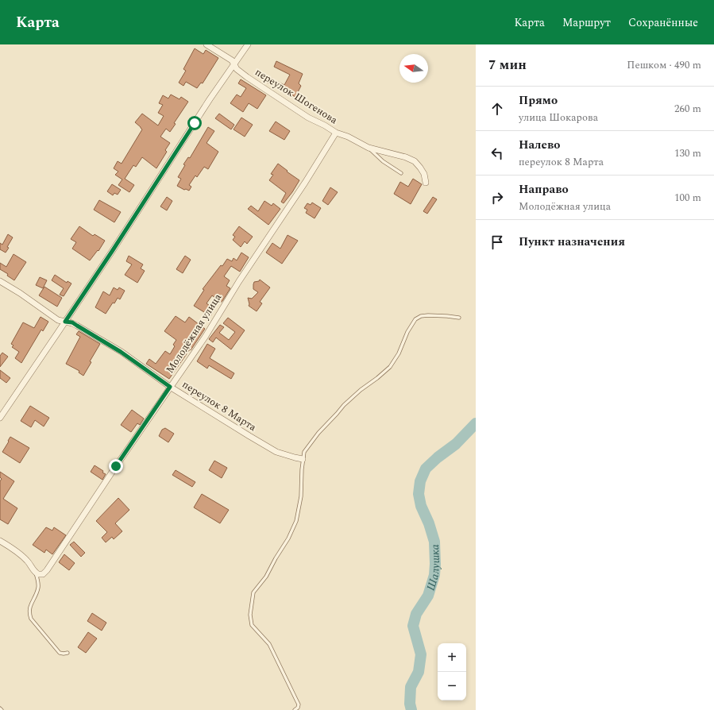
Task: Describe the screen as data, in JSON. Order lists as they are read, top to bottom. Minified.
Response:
{"streets":{"street":["переулок Шогенова","Молодёжная улица","переулок 8 Марта"]},"crossings":[["переулок Шогенова","Молодёжная улица"],["Молодёжная улица","переулок 8 Марта"]],"water":["Шалушка"],"north":"left","page":{"header":"Карта","nav":["Карта","Маршрут","Сохранённые"],"heading":["7 мин","Пешком · 490 m"],"list":[["Прямо","улица Шокарова","260 m"],["Налево","переулок 8 Марта","130 m"],["Направо","Молодёжная улица","100 m"],"Пункт назначения"],"map_buttons":["+","−"]}}
